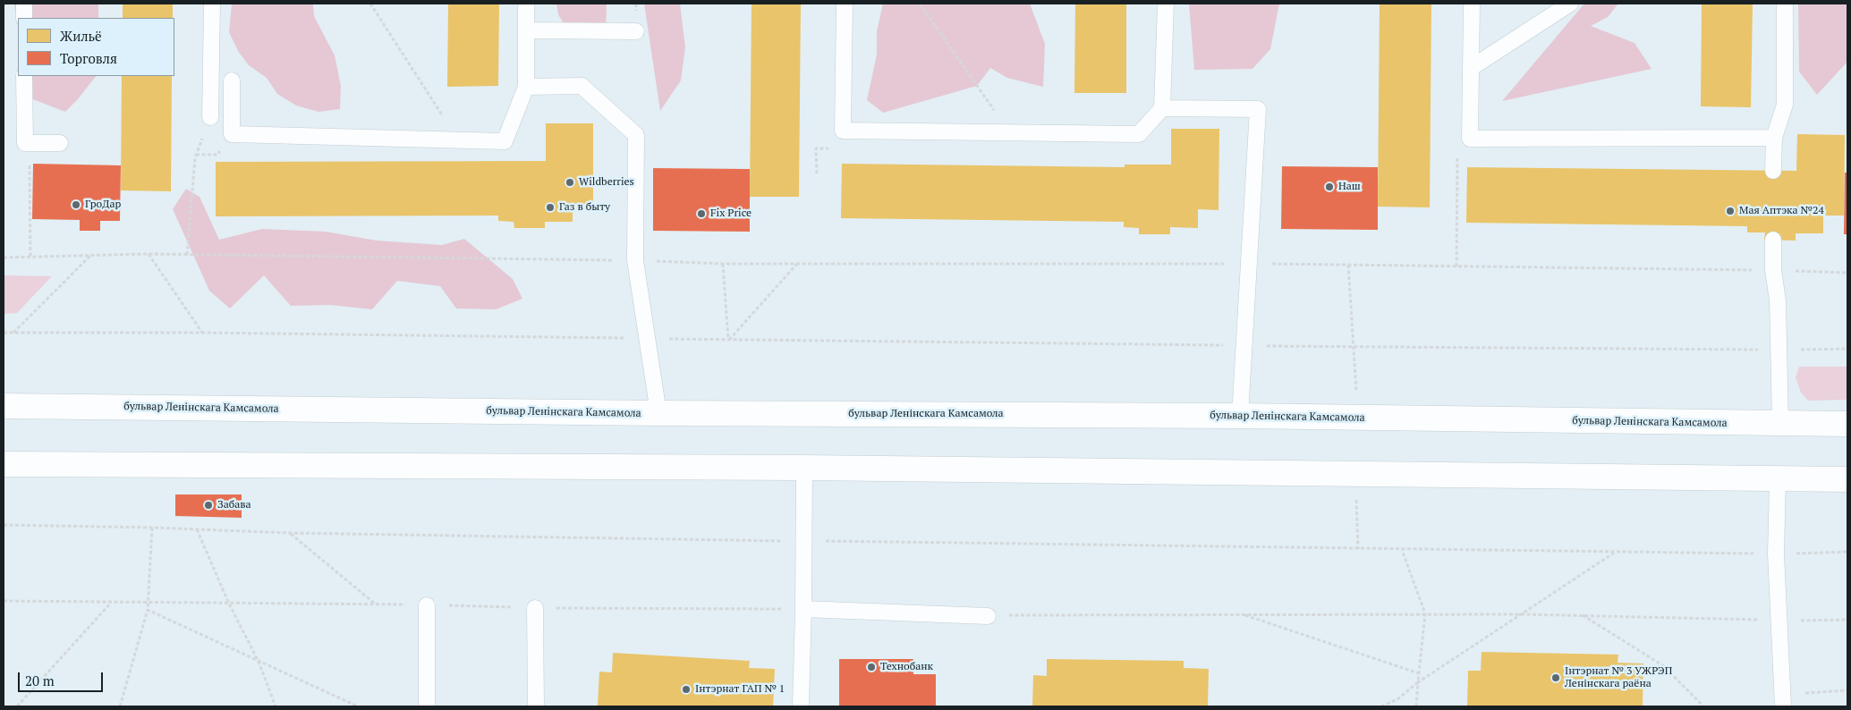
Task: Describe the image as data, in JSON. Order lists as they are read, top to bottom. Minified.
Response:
{"streets":{"main road":["бульвар Ленінскага Камсамола"]},"places":["Wildberries","Наш","ГроДар","Газ в быту","Мая Аптэка №24","Fix Price","Забава","Технобанк","Інтэрнат № 3 УЖРЭП Ленінскага раёна","Інтэрнат ГАП № 1"],"legend":["Жильё","Торговля"],"scale_bar":"20 m"}
